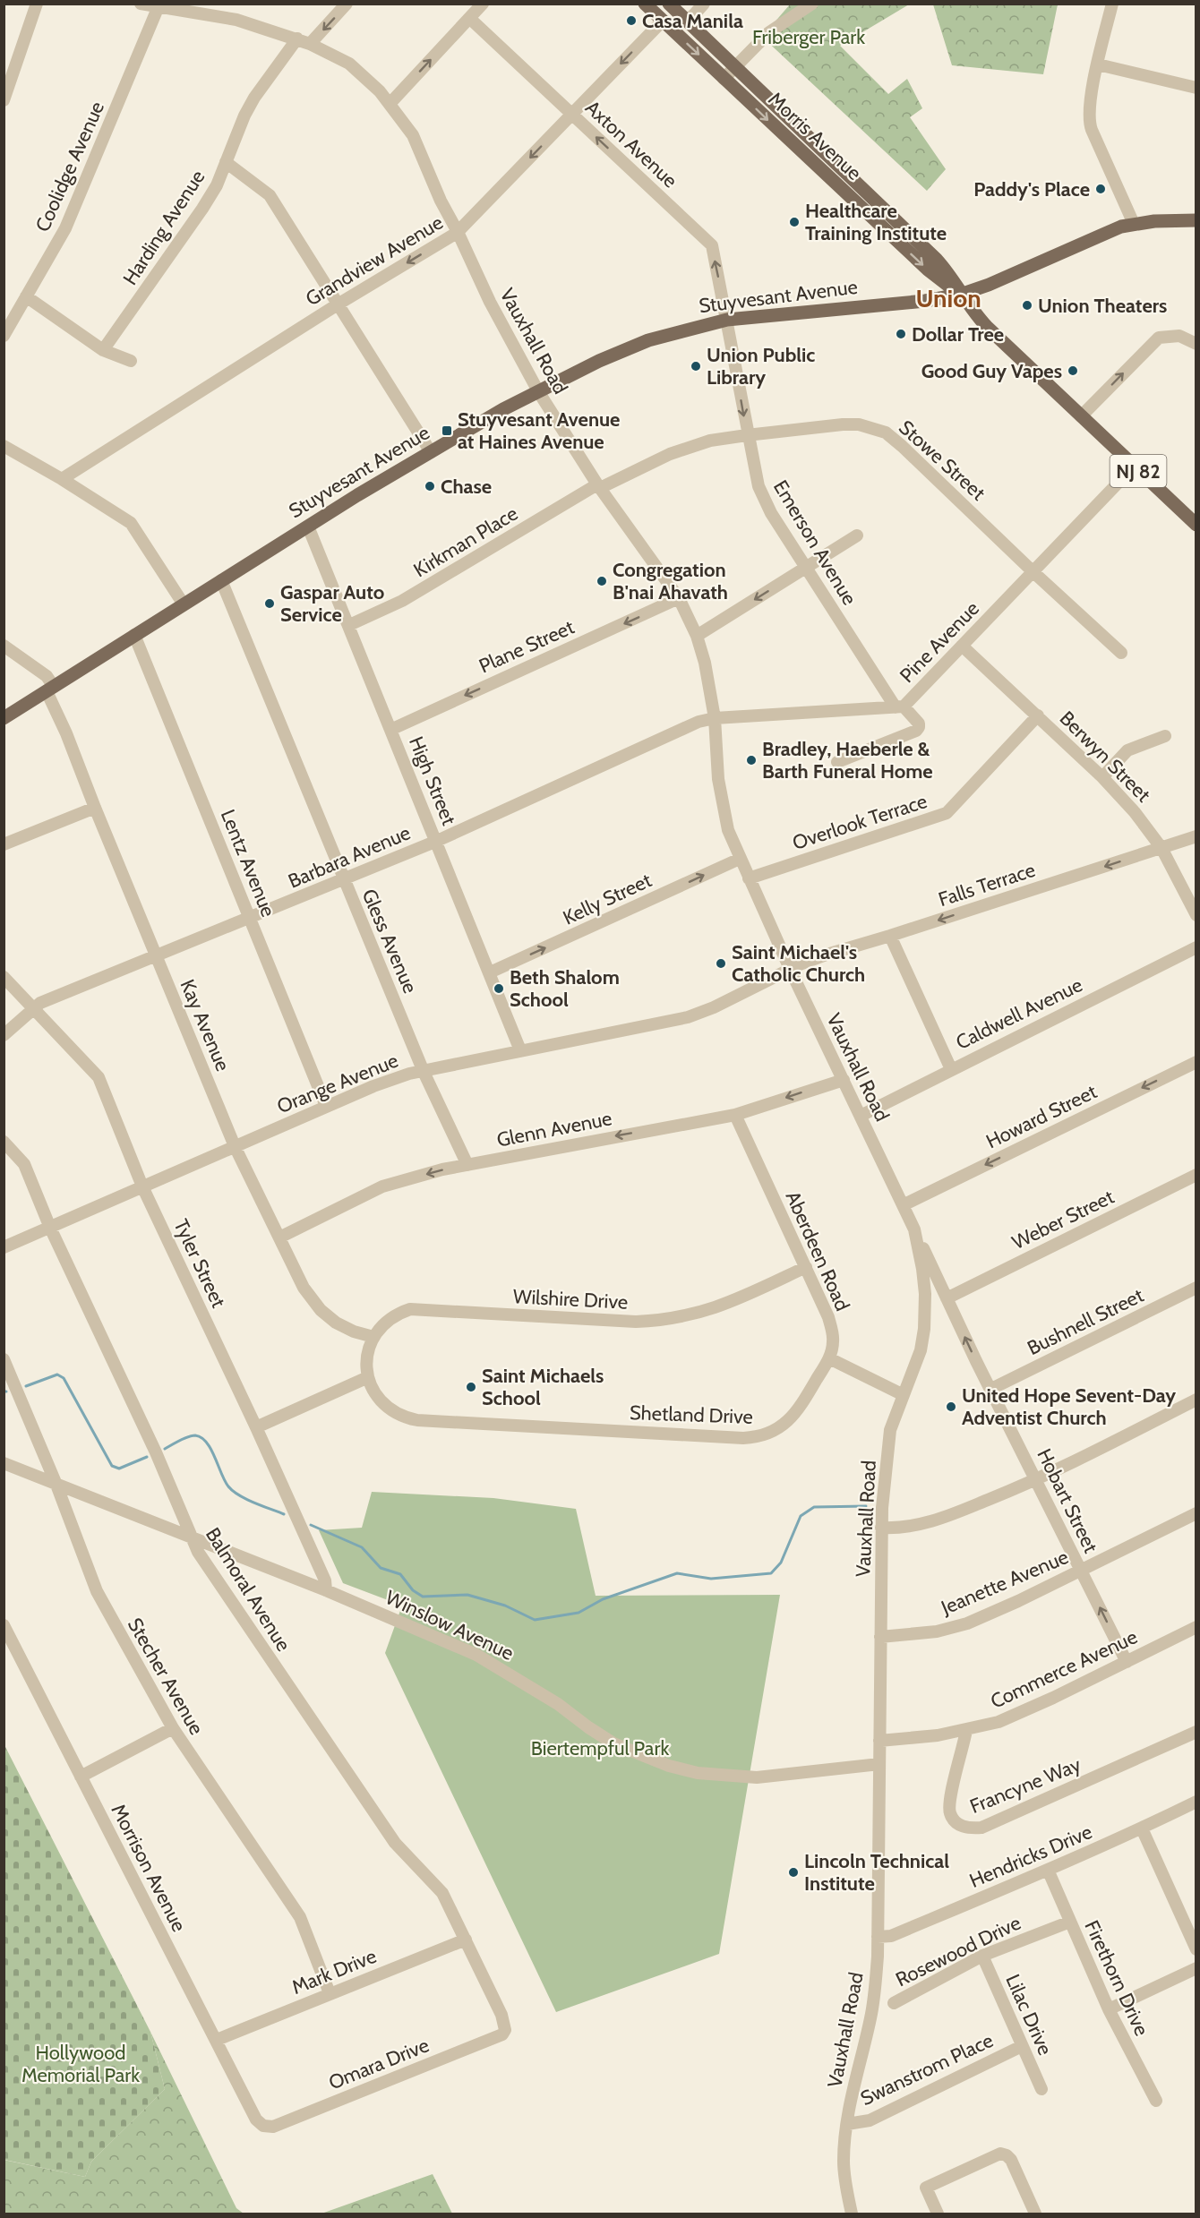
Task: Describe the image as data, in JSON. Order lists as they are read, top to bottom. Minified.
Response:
{"streets":{"main road":["Morris Avenue","Stuyvesant Avenue","NJ 82"],"street":["Axton Avenue","Coolidge Avenue","Harding Avenue","Grandview Avenue","Vauxhall Road","Stowe Street","Kirkman Place","Emerson Avenue","Pine Avenue","Plane Street","Berwyn Street","High Street","Overlook Terrace","Barbara Avenue","Lentz Avenue","Falls Terrace","Kelly Street","Gless Avenue","Caldwell Avenue","Kay Avenue","Orange Avenue","Howard Street","Glenn Avenue","Weber Street","Aberdeen Road","Tyler Street","Wilshire Drive","Bushnell Street","Shetland Drive","Hobart Street","Jeanette Avenue","Balmoral Avenue","Winslow Avenue","Commerce Avenue","Stecher Avenue","Francyne Way","Hendricks Drive","Morrison Avenue","Rosewood Drive","Mark Drive","Firethorn Drive","Lilac Drive","Omara Drive","Swanstrom Place"]},"crossings":[["Morris Avenue","Grandview Avenue"],["Morris Avenue","Stuyvesant Avenue"],["Morris Avenue","Pine Avenue"],["Axton Avenue","Grandview Avenue"],["Axton Avenue","Stuyvesant Avenue"],["Axton Avenue","Emerson Avenue"],["Coolidge Avenue","Vauxhall Road"],["Harding Avenue","Vauxhall Road"],["Grandview Avenue","Vauxhall Road"],["Stuyvesant Avenue","Vauxhall Road"],["Stuyvesant Avenue","Emerson Avenue"],["Stuyvesant Avenue","High Street"],["Stuyvesant Avenue","Lentz Avenue"],["Stuyvesant Avenue","Gless Avenue"],["Stuyvesant Avenue","Kay Avenue"],["Vauxhall Road","Stowe Street"],["Vauxhall Road","Kirkman Place"],["Vauxhall Road","Pine Avenue"],["Vauxhall Road","Plane Street"],["Vauxhall Road","Overlook Terrace"],["Vauxhall Road","Barbara Avenue"],["Vauxhall Road","Falls Terrace"],["Vauxhall Road","Kelly Street"],["Vauxhall Road","Caldwell Avenue"],["Vauxhall Road","Orange Avenue"],["Vauxhall Road","Howard Street"],["Vauxhall Road","Glenn Avenue"],["Vauxhall Road","Hobart Street"],["Vauxhall Road","Jeanette Avenue"],["Vauxhall Road","Winslow Avenue"],["Vauxhall Road","Commerce Avenue"],["Vauxhall Road","Hendricks Drive"],["Vauxhall Road","Swanstrom Place"],["Stowe Street","Kirkman Place"],["Stowe Street","Emerson Avenue"],["Stowe Street","Pine Avenue"],["Kirkman Place","High Street"],["Emerson Avenue","Pine Avenue"],["Pine Avenue","Berwyn Street"],["Pine Avenue","Barbara Avenue"],["Plane Street","High Street"],["Berwyn Street","Overlook Terrace"],["Berwyn Street","Falls Terrace"],["High Street","Barbara Avenue"],["High Street","Kelly Street"],["High Street","Orange Avenue"],["Barbara Avenue","Lentz Avenue"],["Barbara Avenue","Gless Avenue"],["Barbara Avenue","Kay Avenue"],["Barbara Avenue","Tyler Street"],["Lentz Avenue","Orange Avenue"],["Falls Terrace","Orange Avenue"],["Gless Avenue","Orange Avenue"],["Gless Avenue","Glenn Avenue"],["Kay Avenue","Orange Avenue"],["Kay Avenue","Glenn Avenue"],["Kay Avenue","Wilshire Drive"],["Orange Avenue","Tyler Street"],["Orange Avenue","Balmoral Avenue"],["Glenn Avenue","Aberdeen Road"],["Weber Street","Hobart Street"],["Aberdeen Road","Wilshire Drive"],["Aberdeen Road","Shetland Drive"],["Tyler Street","Winslow Avenue"],["Bushnell Street","Hobart Street"],["Hobart Street","Jeanette Avenue"],["Hobart Street","Commerce Avenue"],["Balmoral Avenue","Winslow Avenue"],["Balmoral Avenue","Mark Drive"],["Balmoral Avenue","Omara Drive"],["Winslow Avenue","Stecher Avenue"],["Commerce Avenue","Francyne Way"],["Stecher Avenue","Mark Drive"],["Hendricks Drive","Firethorn Drive"],["Morrison Avenue","Mark Drive"],["Morrison Avenue","Omara Drive"],["Rosewood Drive","Firethorn Drive"],["Rosewood Drive","Lilac Drive"],["Lilac Drive","Swanstrom Place"]],"one_way":["Axton Avenue","Grandview Avenue","Plane Street","Falls Terrace","Kelly Street","Howard Street","Glenn Avenue","Hobart Street"],"districts":["Union"],"parks":["Friberger Park","Biertempful Park","Hollywood Memorial Park"],"places":{"other":["Casa Manila","Paddy's Place","Healthcare Training Institute","Union Theaters","Dollar Tree","Union Public Library","Good Guy Vapes","Chase","Congregation B'nai Ahavath","Gaspar Auto Service","Bradley, Haeberle & Barth Funeral Home","Saint Michael's Catholic Church","Beth Shalom School","Saint Michaels School","United Hope Sevent-Day Adventist Church","Lincoln Technical Institute"],"transit":["Stuyvesant Avenue at Haines Avenue"]}}
